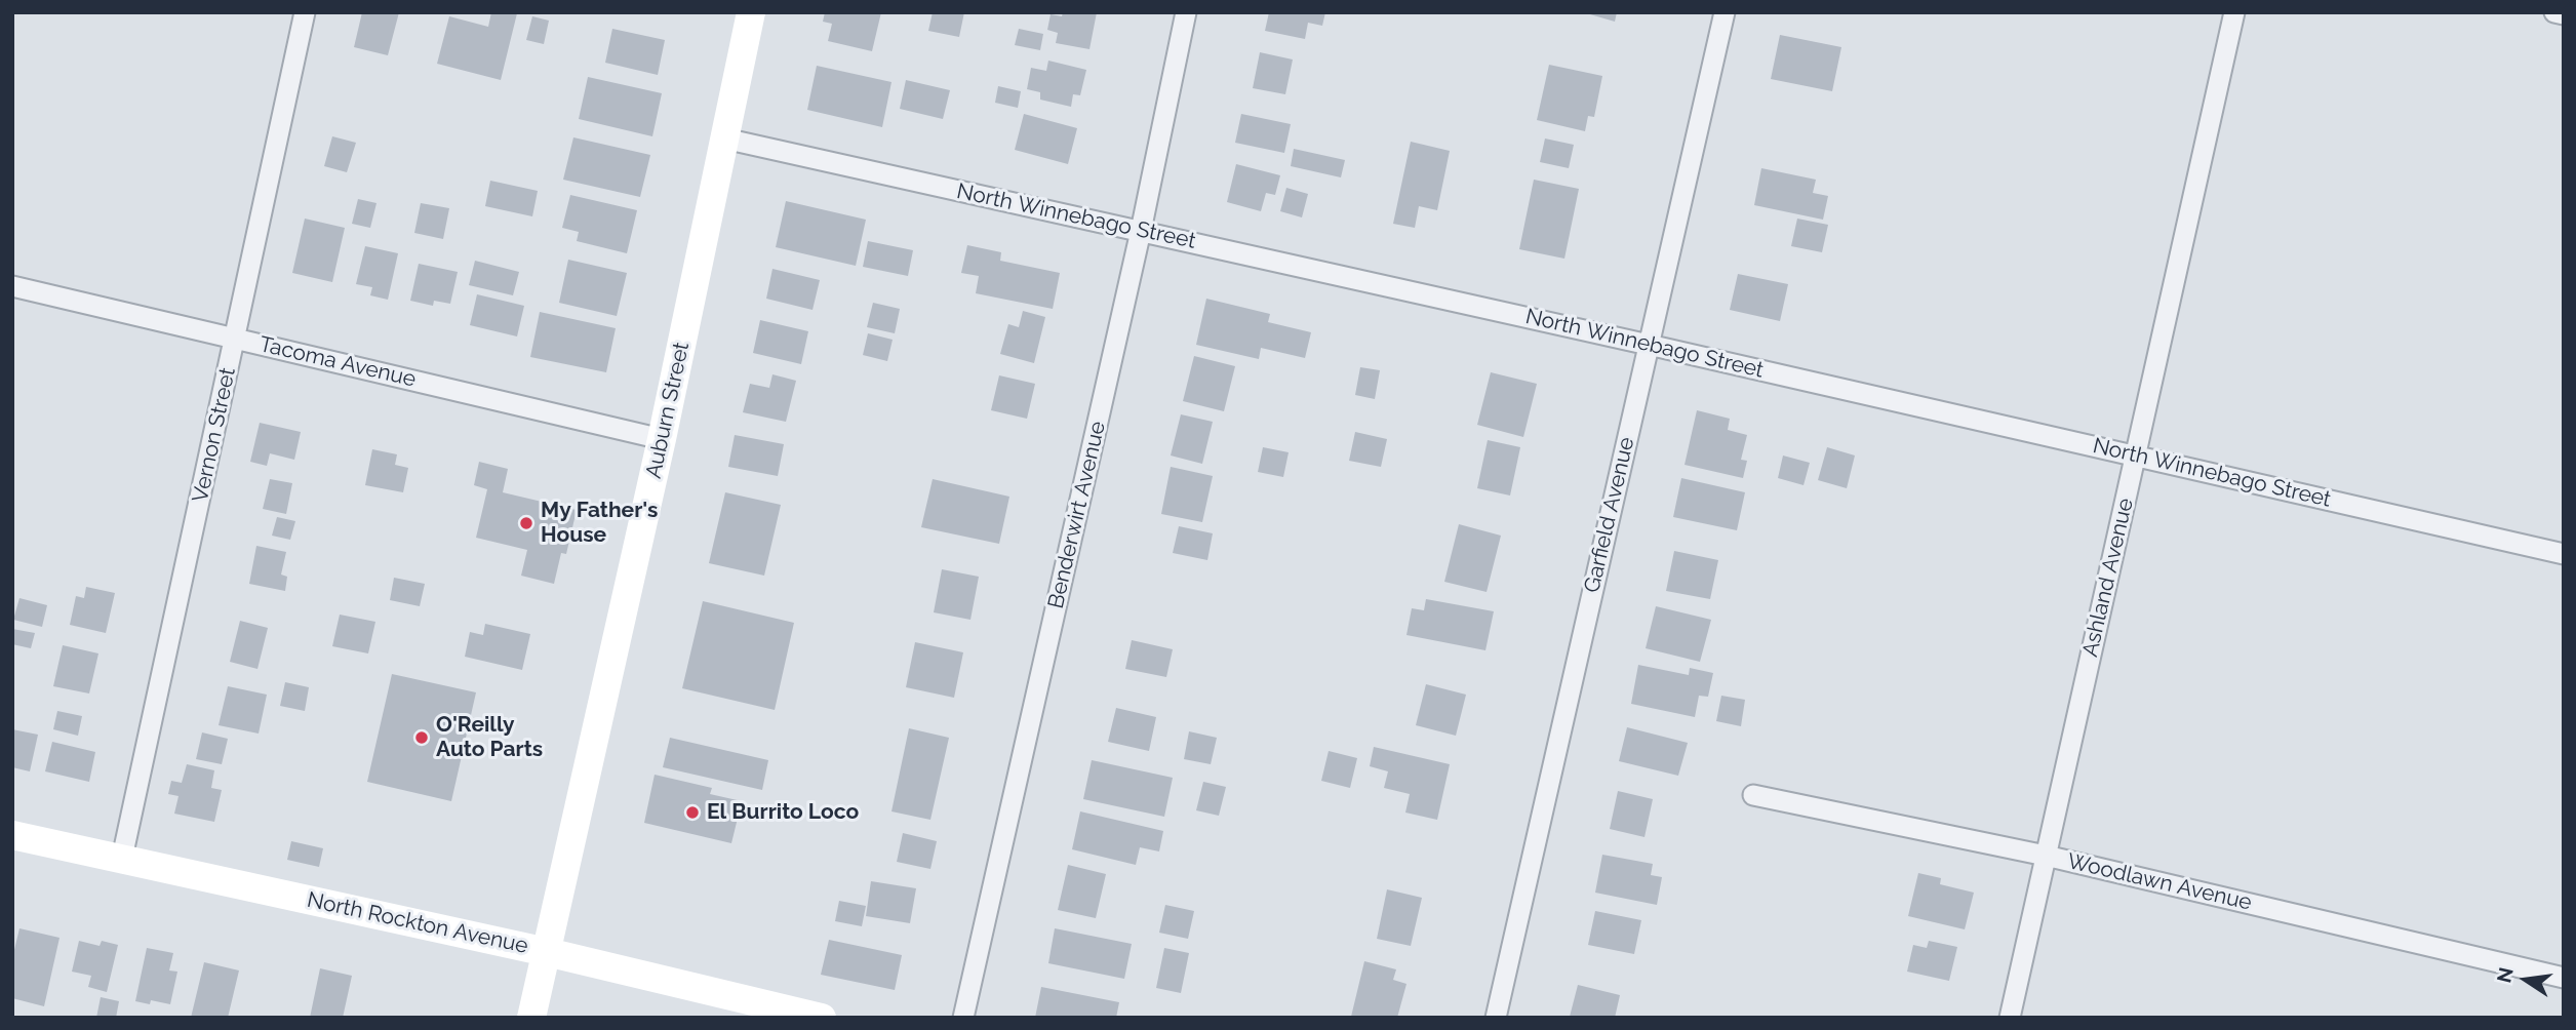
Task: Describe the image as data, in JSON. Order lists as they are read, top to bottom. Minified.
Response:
{"streets":{"main road":["Auburn Street","North Rockton Avenue"],"street":["North Winnebago Street","Tacoma Avenue","Vernon Street","Benderwirt Avenue","Garfield Avenue","Ashland Avenue","Woodlawn Avenue"]},"crossings":[["North Winnebago Street","Auburn Street"],["North Winnebago Street","Benderwirt Avenue"],["North Winnebago Street","Garfield Avenue"],["North Winnebago Street","Ashland Avenue"],["Tacoma Avenue","Auburn Street"],["Tacoma Avenue","Vernon Street"],["Auburn Street","North Rockton Avenue"],["Vernon Street","North Rockton Avenue"],["Ashland Avenue","Woodlawn Avenue"]],"places":["My Father's House","O'Reilly Auto Parts","El Burrito Loco"],"north":"left"}
